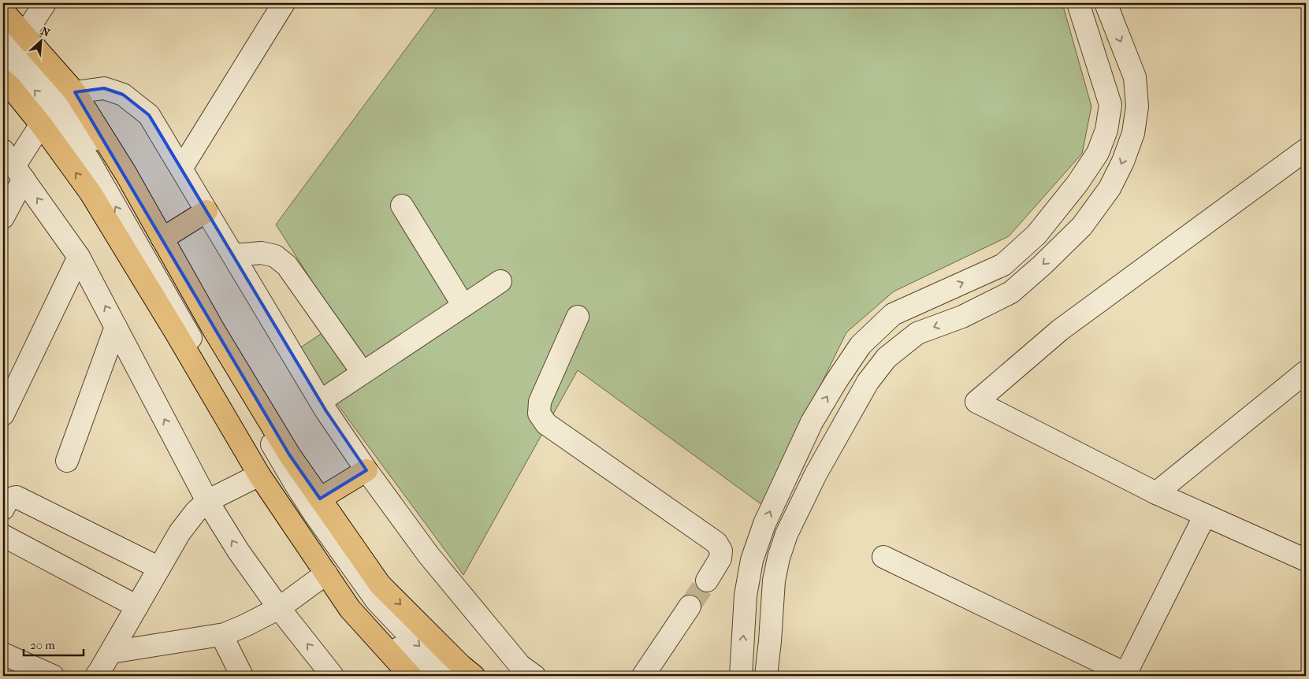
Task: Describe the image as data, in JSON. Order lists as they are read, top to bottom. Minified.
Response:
{"scale_bar":"20 m","north":"top right"}
